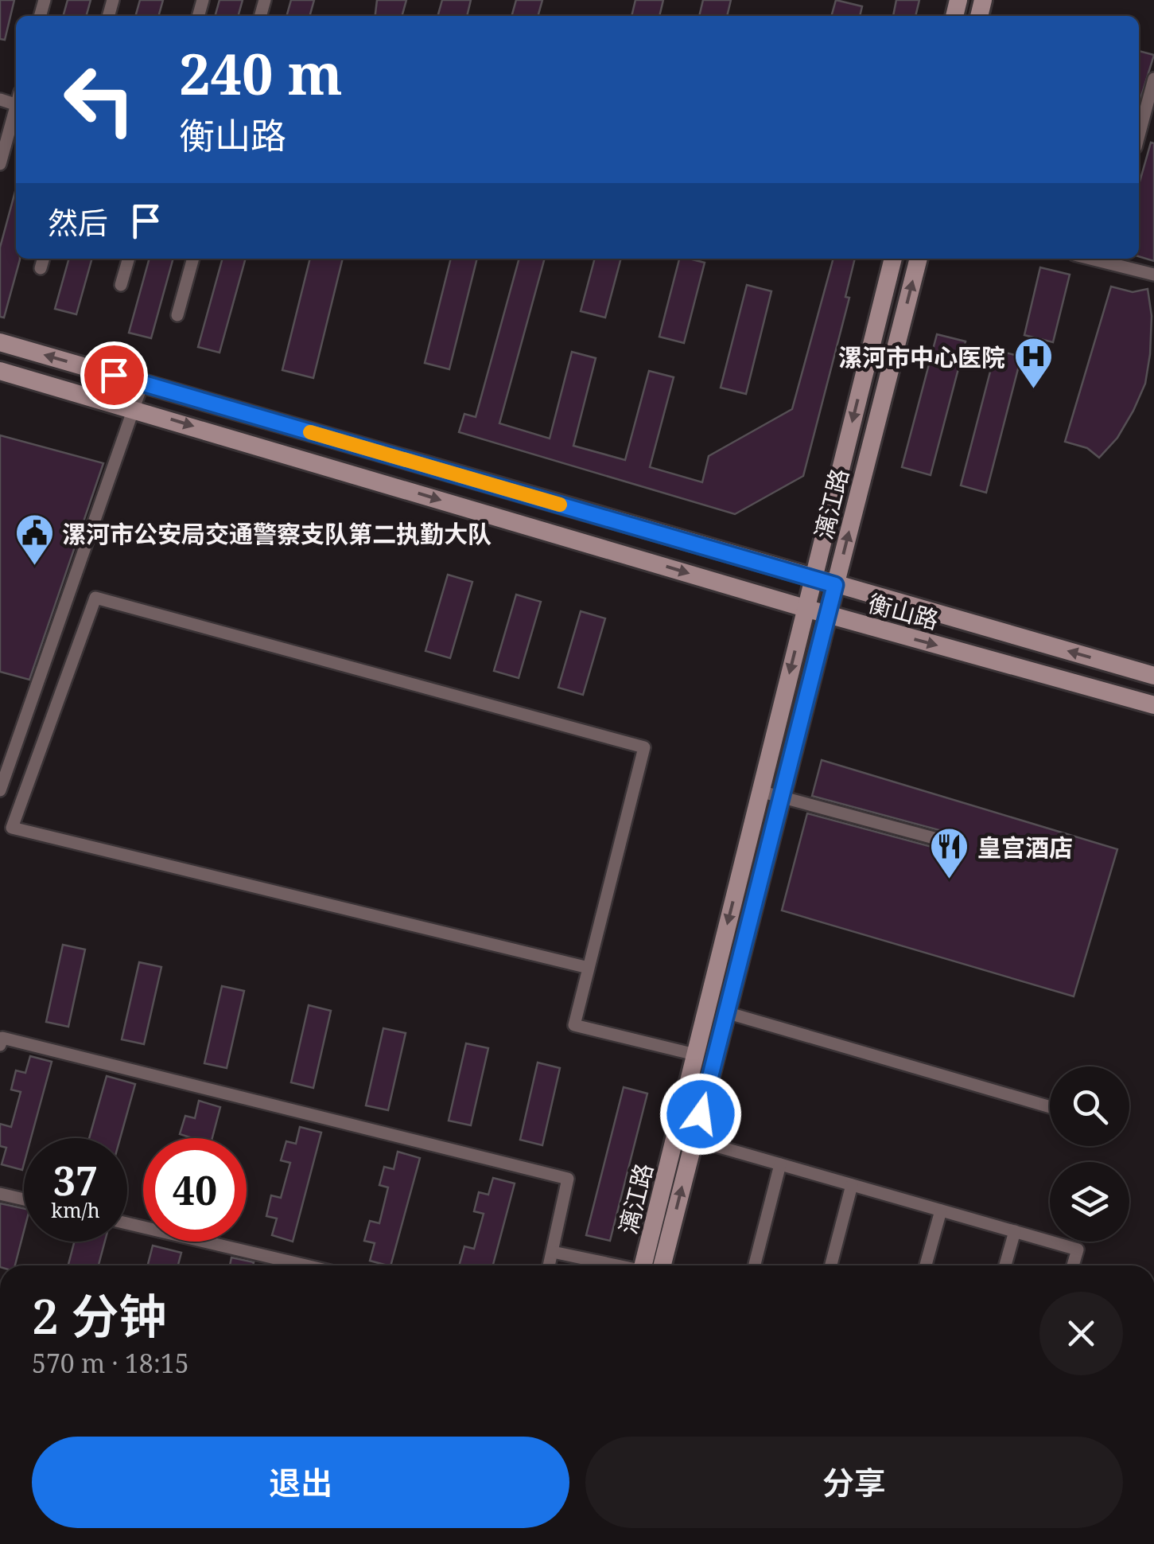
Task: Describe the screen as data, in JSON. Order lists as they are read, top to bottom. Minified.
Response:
{"streets":{"street":["漓江路","衡山路"]},"crossings":[["漓江路","衡山路"]],"places":{"hospital":["漯河市中心医院"],"public building":["漯河市公安局交通警察支队第二执勤大队"],"restaurant":["皇宫酒店"]},"page":{"turn":["240 m","衡山路"],"then":"然后","speed":"37 km/h","limit":"40","heading":["2 分钟","570 m · 18:15"],"buttons":["退出","分享"]}}
